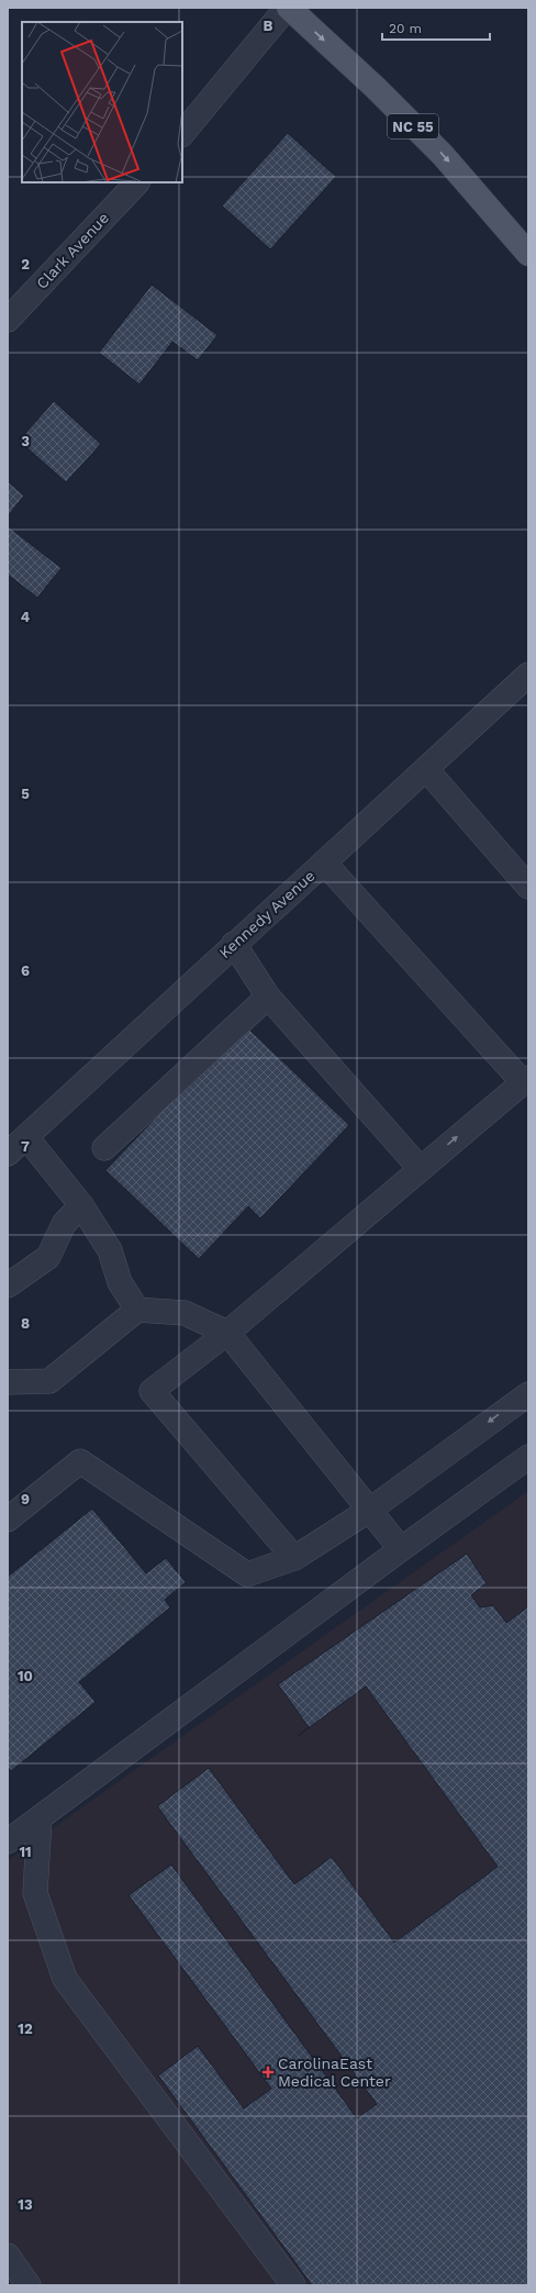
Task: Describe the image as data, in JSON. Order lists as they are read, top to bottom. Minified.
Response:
{"streets":{"main road":["NC 55"],"street":["Clark Avenue","Kennedy Avenue"]},"places":{"health":["CarolinaEast Medical Center"]},"scale_bar":"20 m","grid":{"columns":["B"],"rows":["2","3","4","5","6","7","8","9","10","11","12","13"]}}
